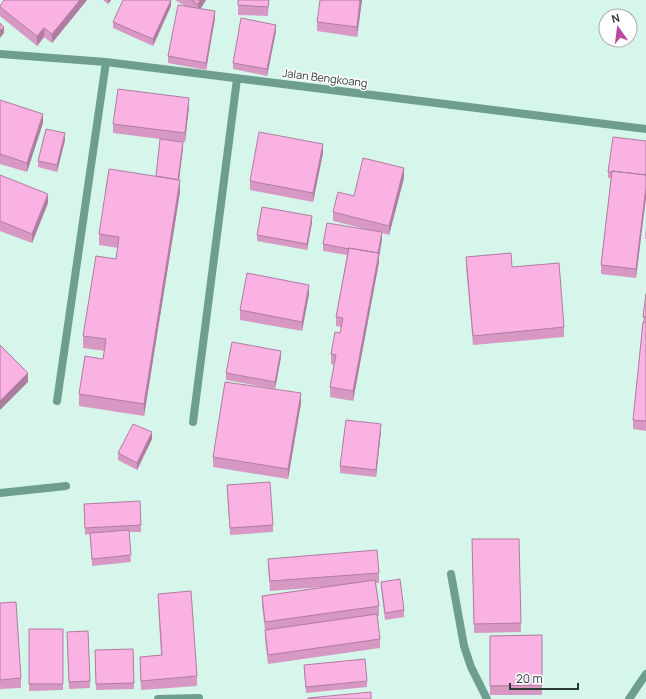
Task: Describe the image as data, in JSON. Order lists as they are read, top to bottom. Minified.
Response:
{"streets":{"street":["Jalan Bengkoang"]},"scale_bar":"20 m","north":"top"}
